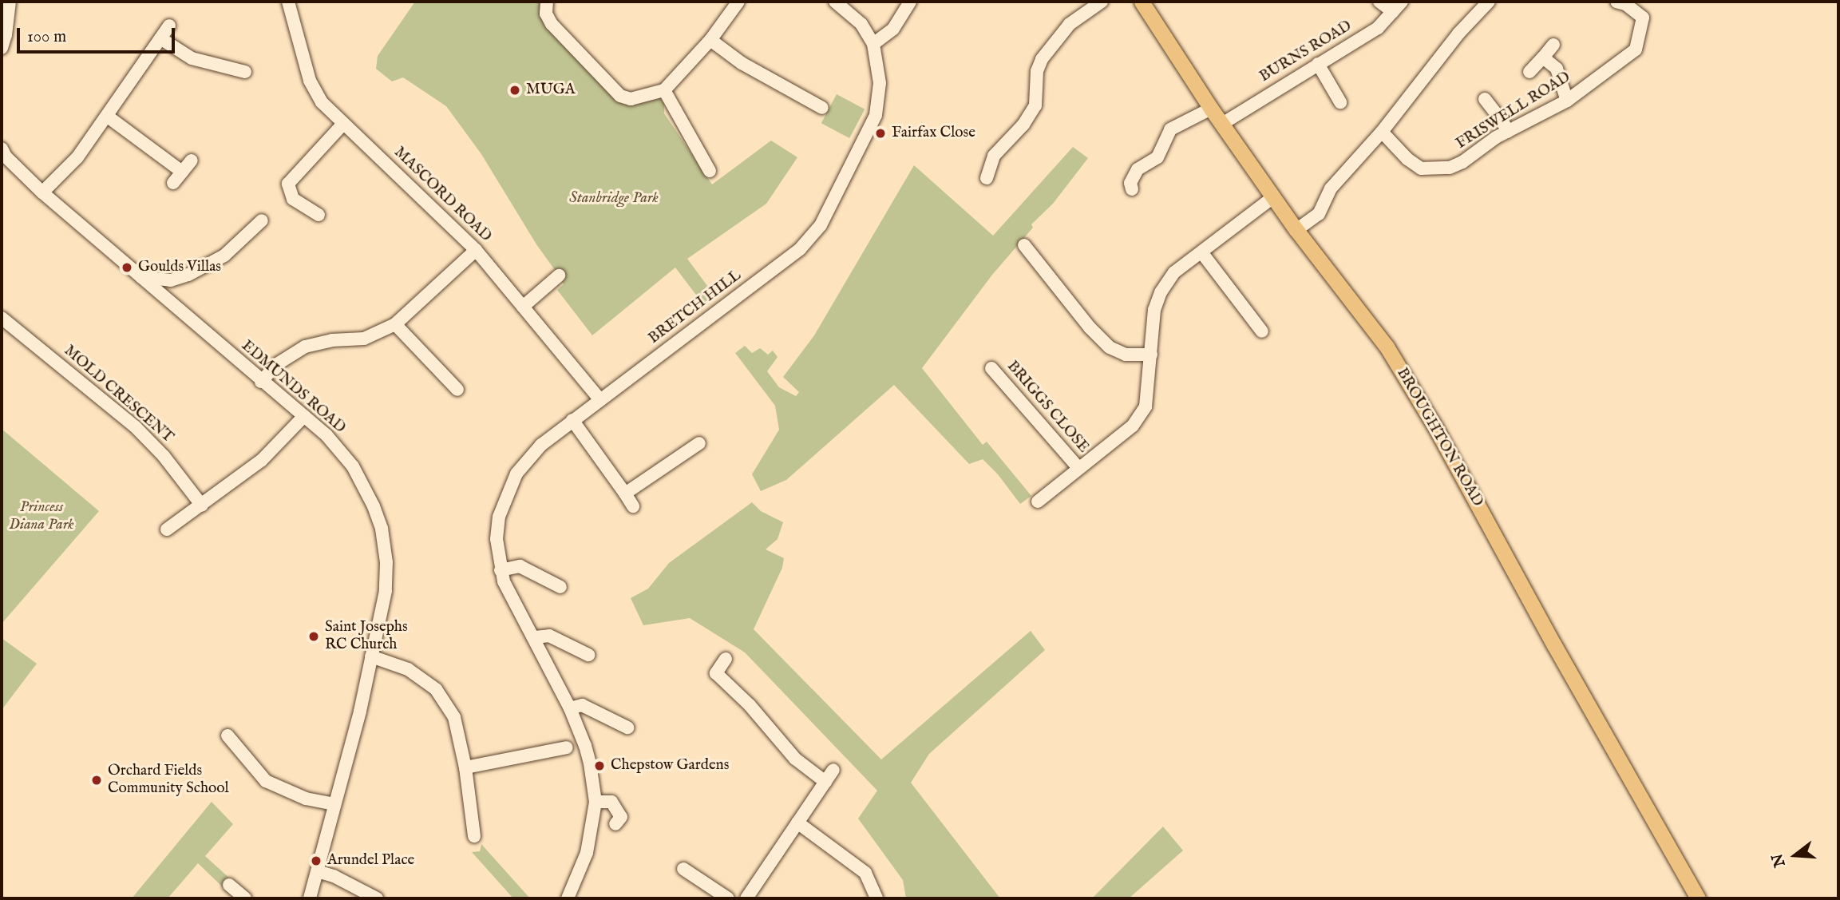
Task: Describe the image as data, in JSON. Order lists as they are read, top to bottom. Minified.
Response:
{"streets":{"main road":["BROUGHTON ROAD"],"street":["BURNS ROAD","FRISWELL ROAD","MASCORD ROAD","BRETCH HILL","EDMUNDS ROAD","MOLD CRESCENT","BRIGGS CLOSE"]},"crossings":[["BURNS ROAD","BROUGHTON ROAD"],["MASCORD ROAD","BRETCH HILL"]],"parks":["Stanbridge Park","Princess Diana Park"],"places":["MUGA","Fairfax Close","Goulds Villas","Saint Josephs RC Church","Chepstow Gardens","Orchard Fields Community School","Arundel Place"],"scale_bar":"100 m","north":"left"}
